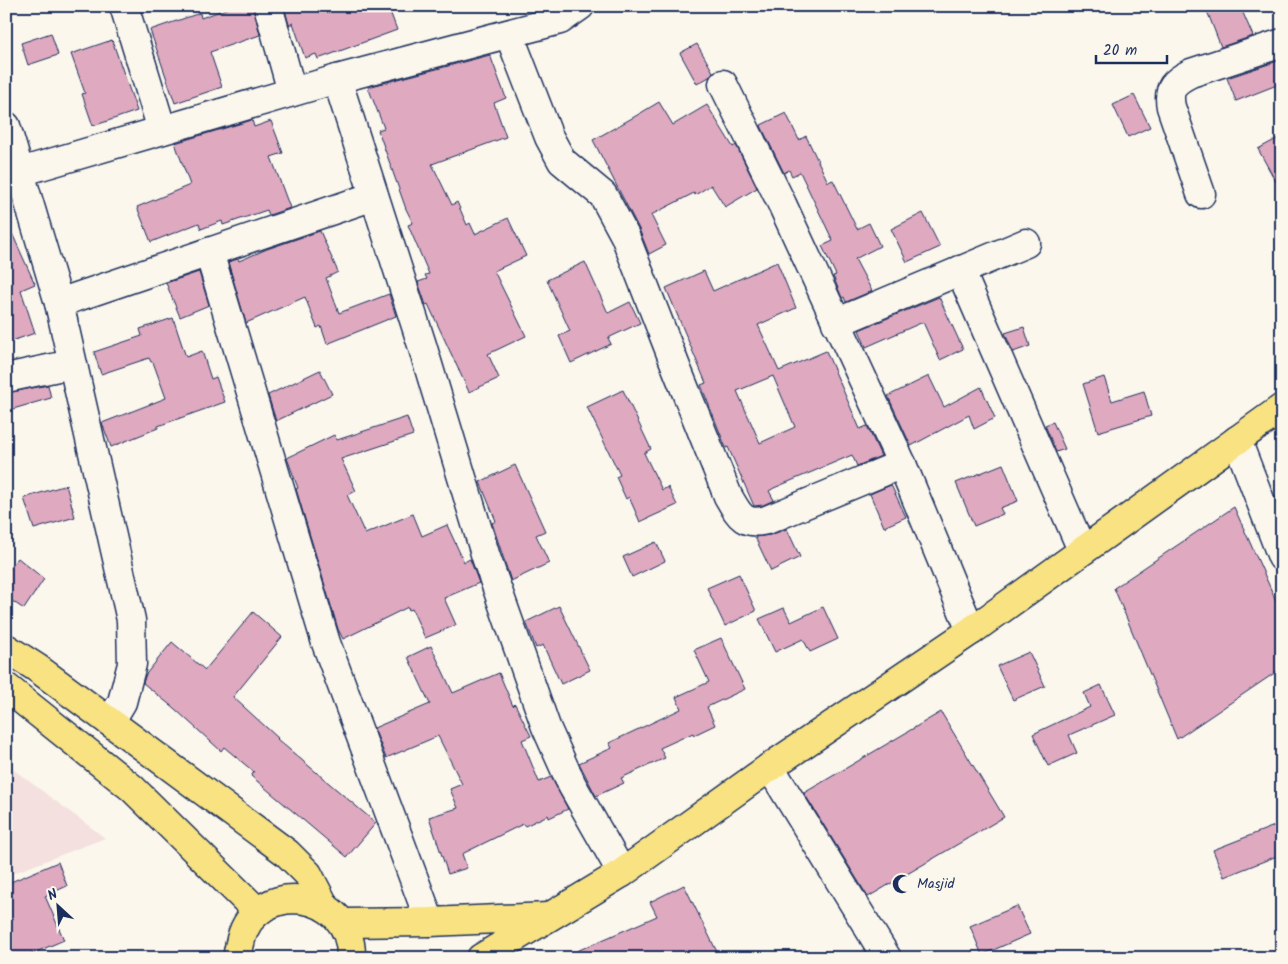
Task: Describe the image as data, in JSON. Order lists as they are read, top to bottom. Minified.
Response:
{"places":{"mosque":["Masjid"]},"scale_bar":"20 m","north":"top left"}
